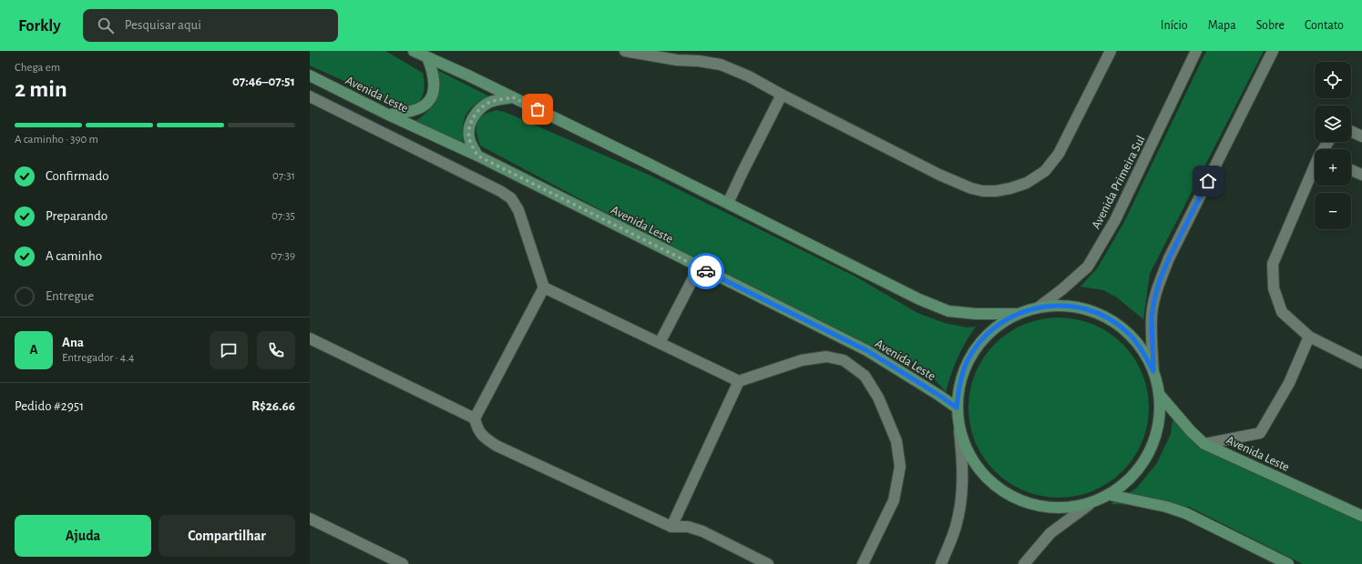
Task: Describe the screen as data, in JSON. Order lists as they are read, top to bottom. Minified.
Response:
{"streets":{"main road":["Avenida Leste"],"street":["Avenida Primeira Sul"]},"page":{"header":"Forkly","search":"Pesquisar aqui","nav":["Início","Mapa","Sobre","Contato"],"heading":["2 min","Chega em","07:46–07:51"],"panel":["Ana","Entregador · 4.4","Pedido #2951","R$26.66"],"map_buttons":["+","−"],"bar":"A caminho · 390 m","list":[["Confirmado","07:31"],["Preparando","07:35"],["A caminho","07:39"],"Entregue"],"round":"A","buttons":["Ajuda","Compartilhar"]}}
